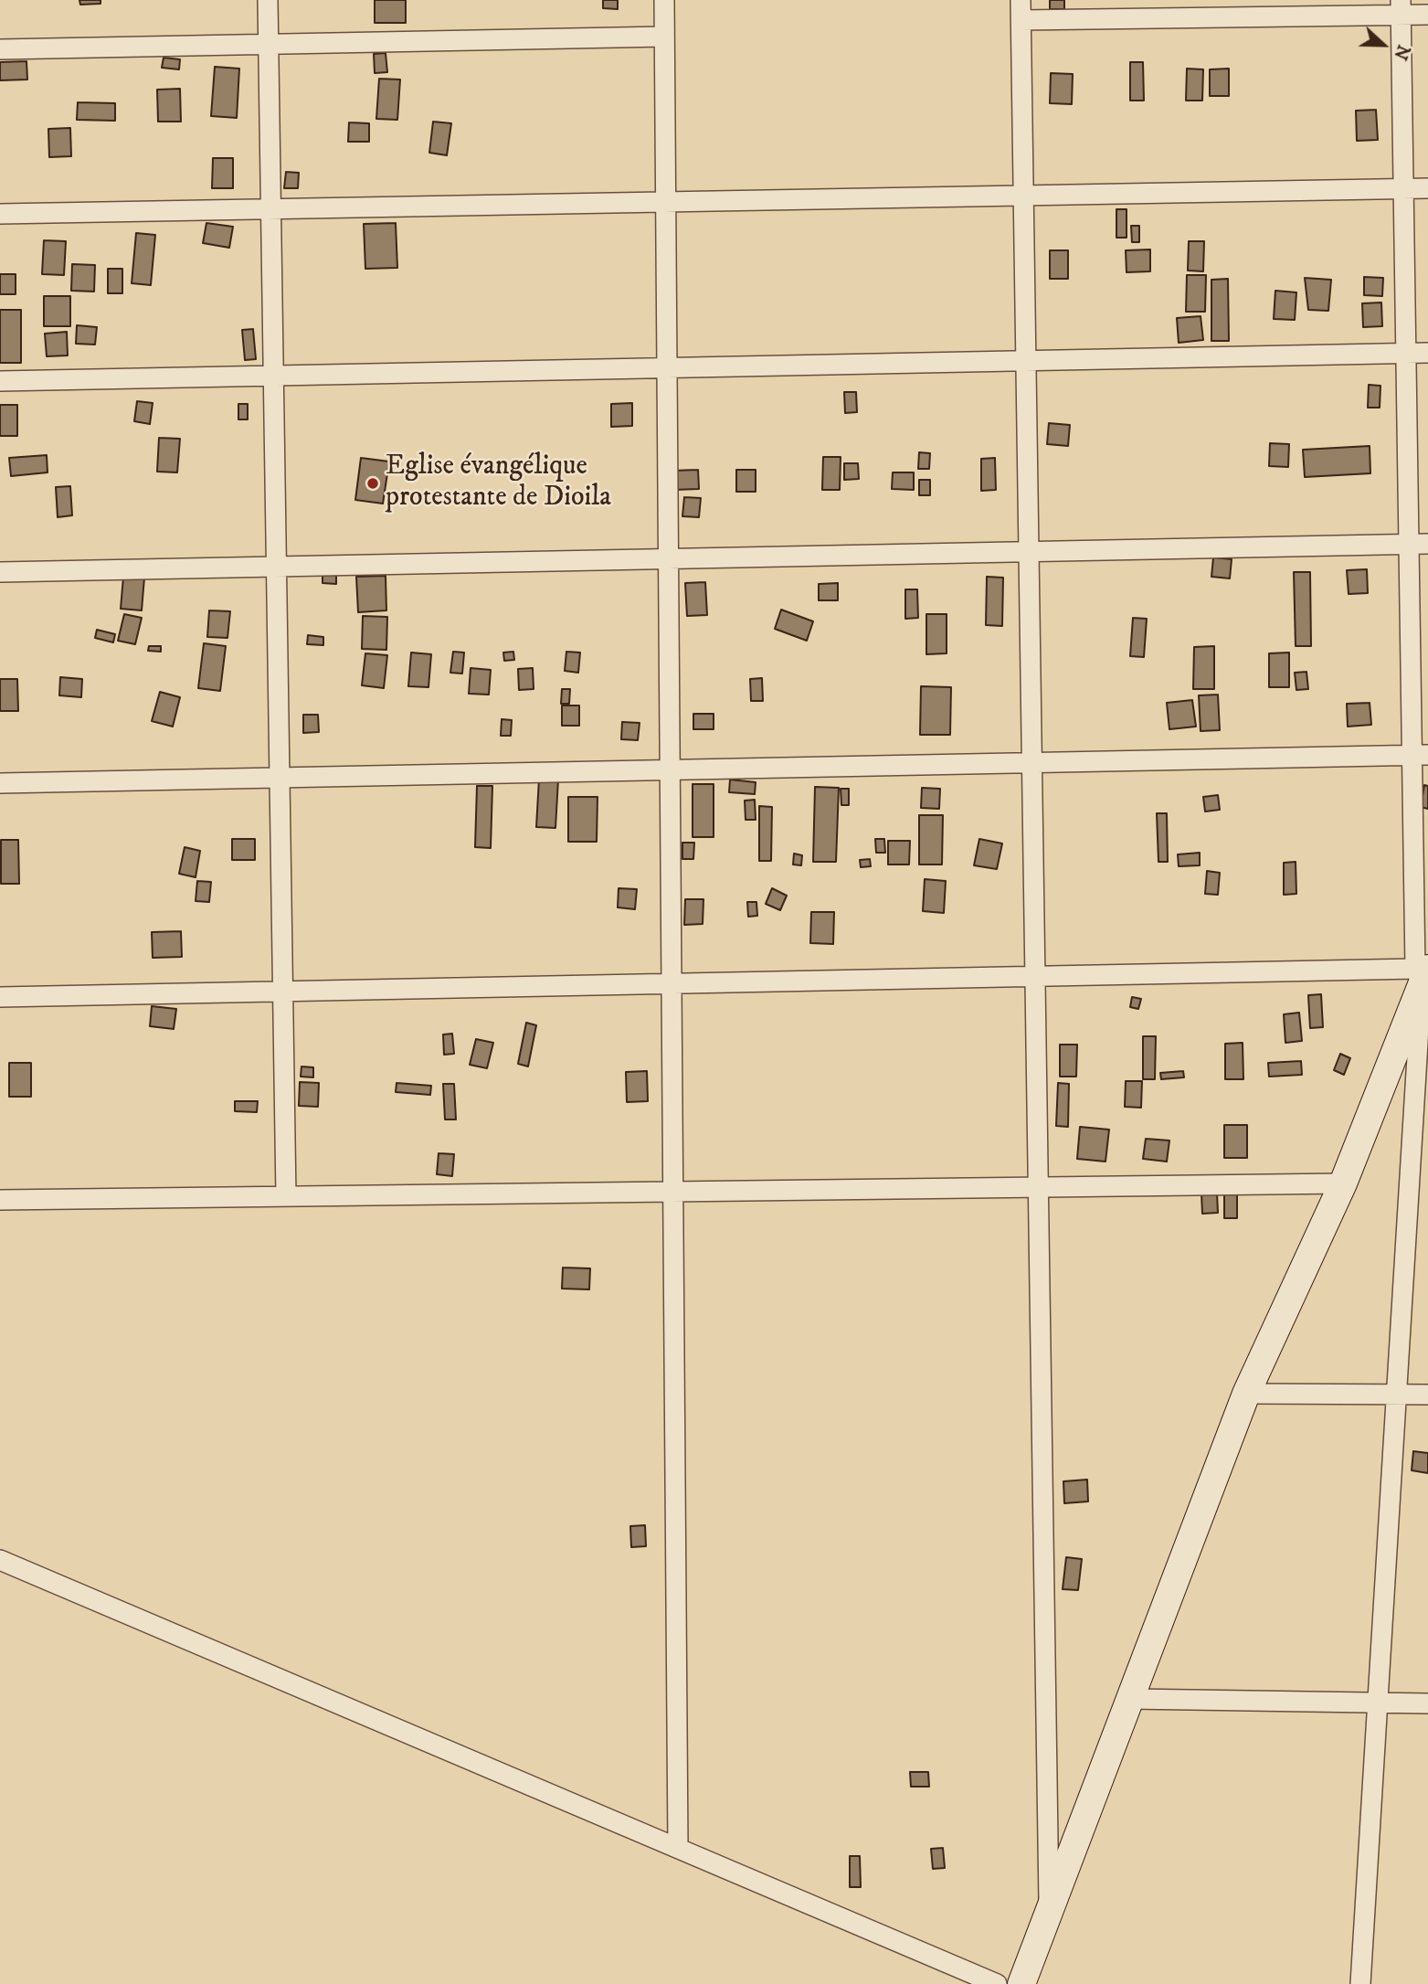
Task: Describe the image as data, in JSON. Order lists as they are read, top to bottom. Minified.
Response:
{"places":["Eglise évangélique protestante de Dioila"],"north":"right"}
